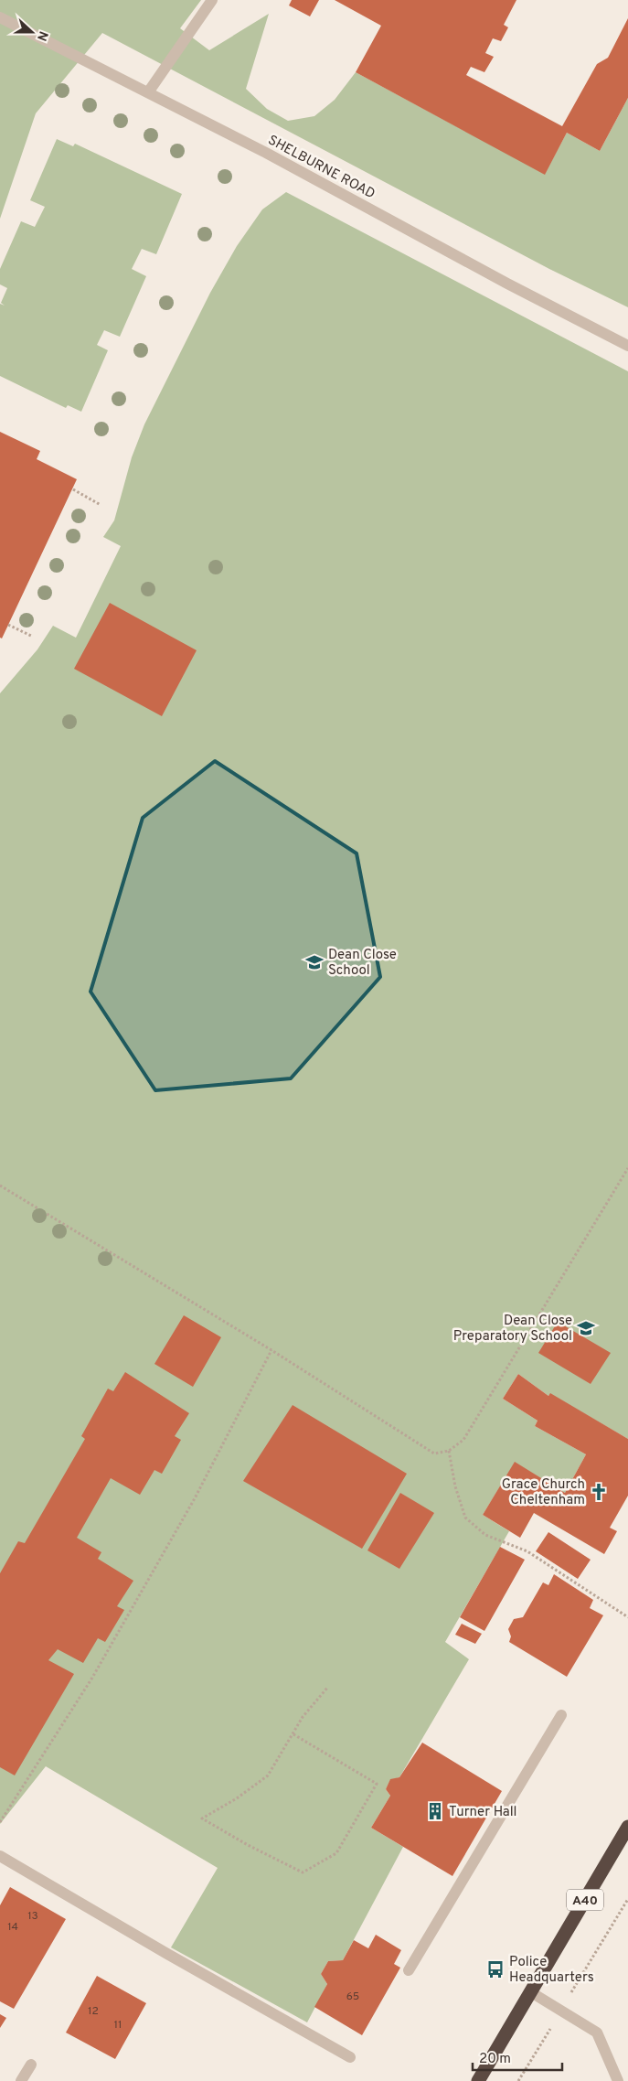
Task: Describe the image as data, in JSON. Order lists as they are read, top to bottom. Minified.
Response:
{"streets":{"highway":["A40"],"street":["SHELBURNE ROAD"]},"places":{"school or university":["Dean Close School","Dean Close Preparatory School"],"church":["Grace Church Cheltenham"],"building":["Turner Hall"],"bus stop":["Police Headquarters"]},"house_numbers":["13","14","65","12","11"],"scale_bar":"20 m","north":"right"}
